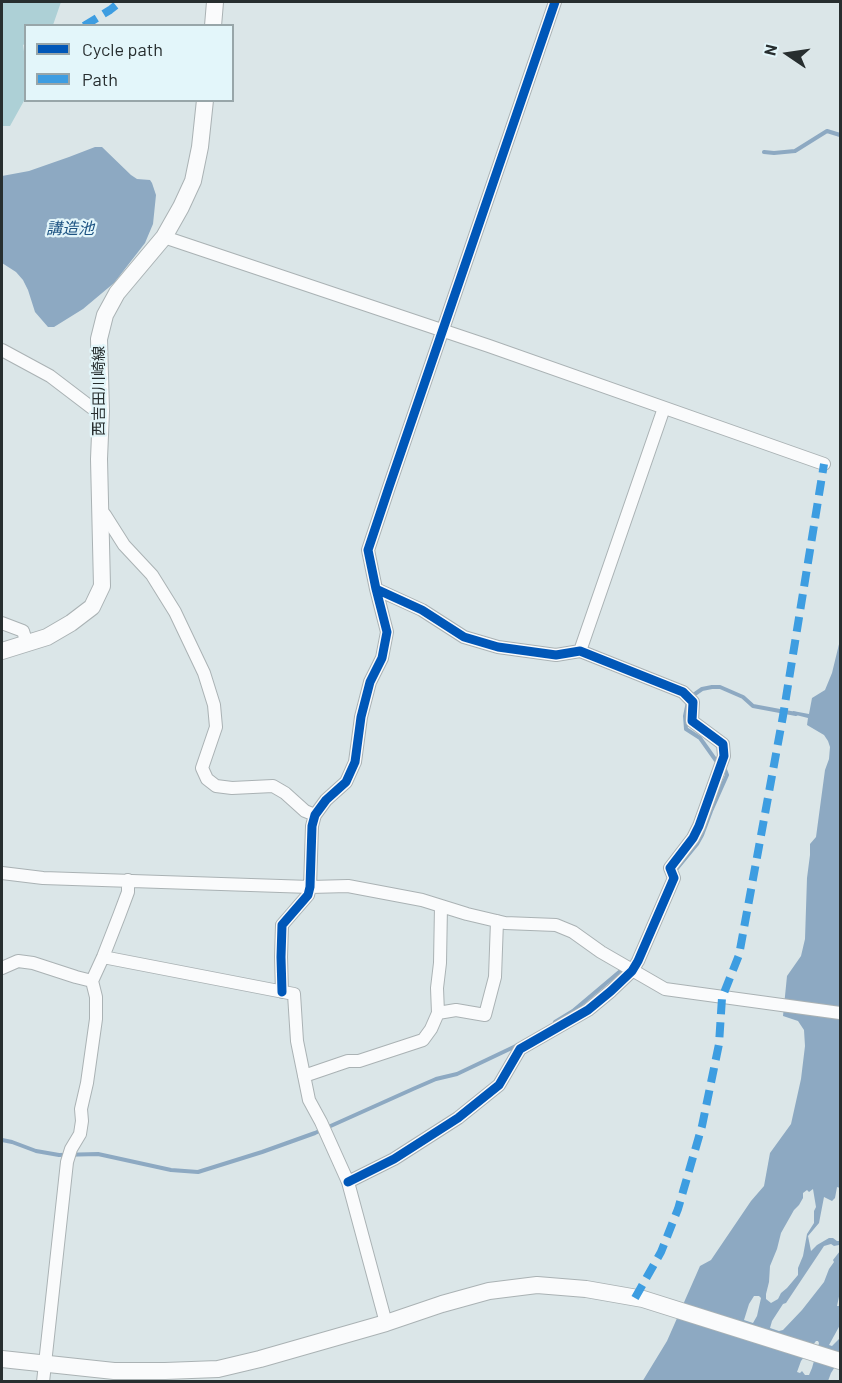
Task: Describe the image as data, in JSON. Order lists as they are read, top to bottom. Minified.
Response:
{"streets":{"street":["西吉田川崎線"]},"water":["講造池"],"legend":["Cycle path","Path"],"north":"left"}
